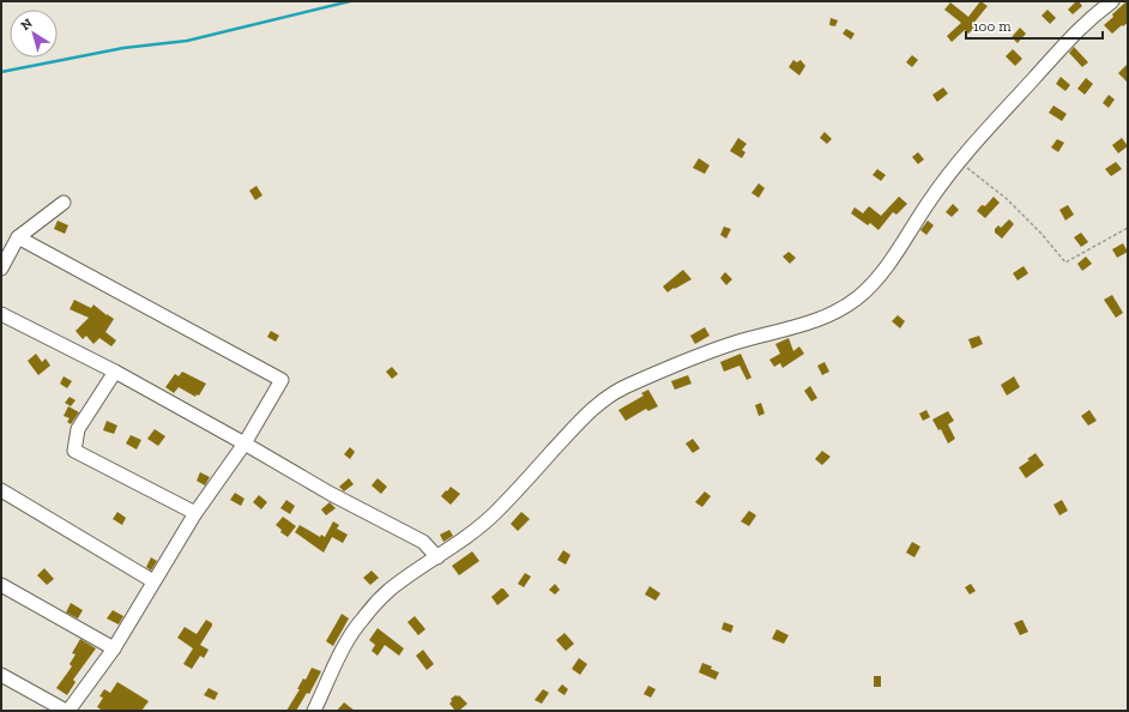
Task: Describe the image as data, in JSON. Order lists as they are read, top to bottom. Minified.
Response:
{"scale_bar":"100 m","north":"top left"}
